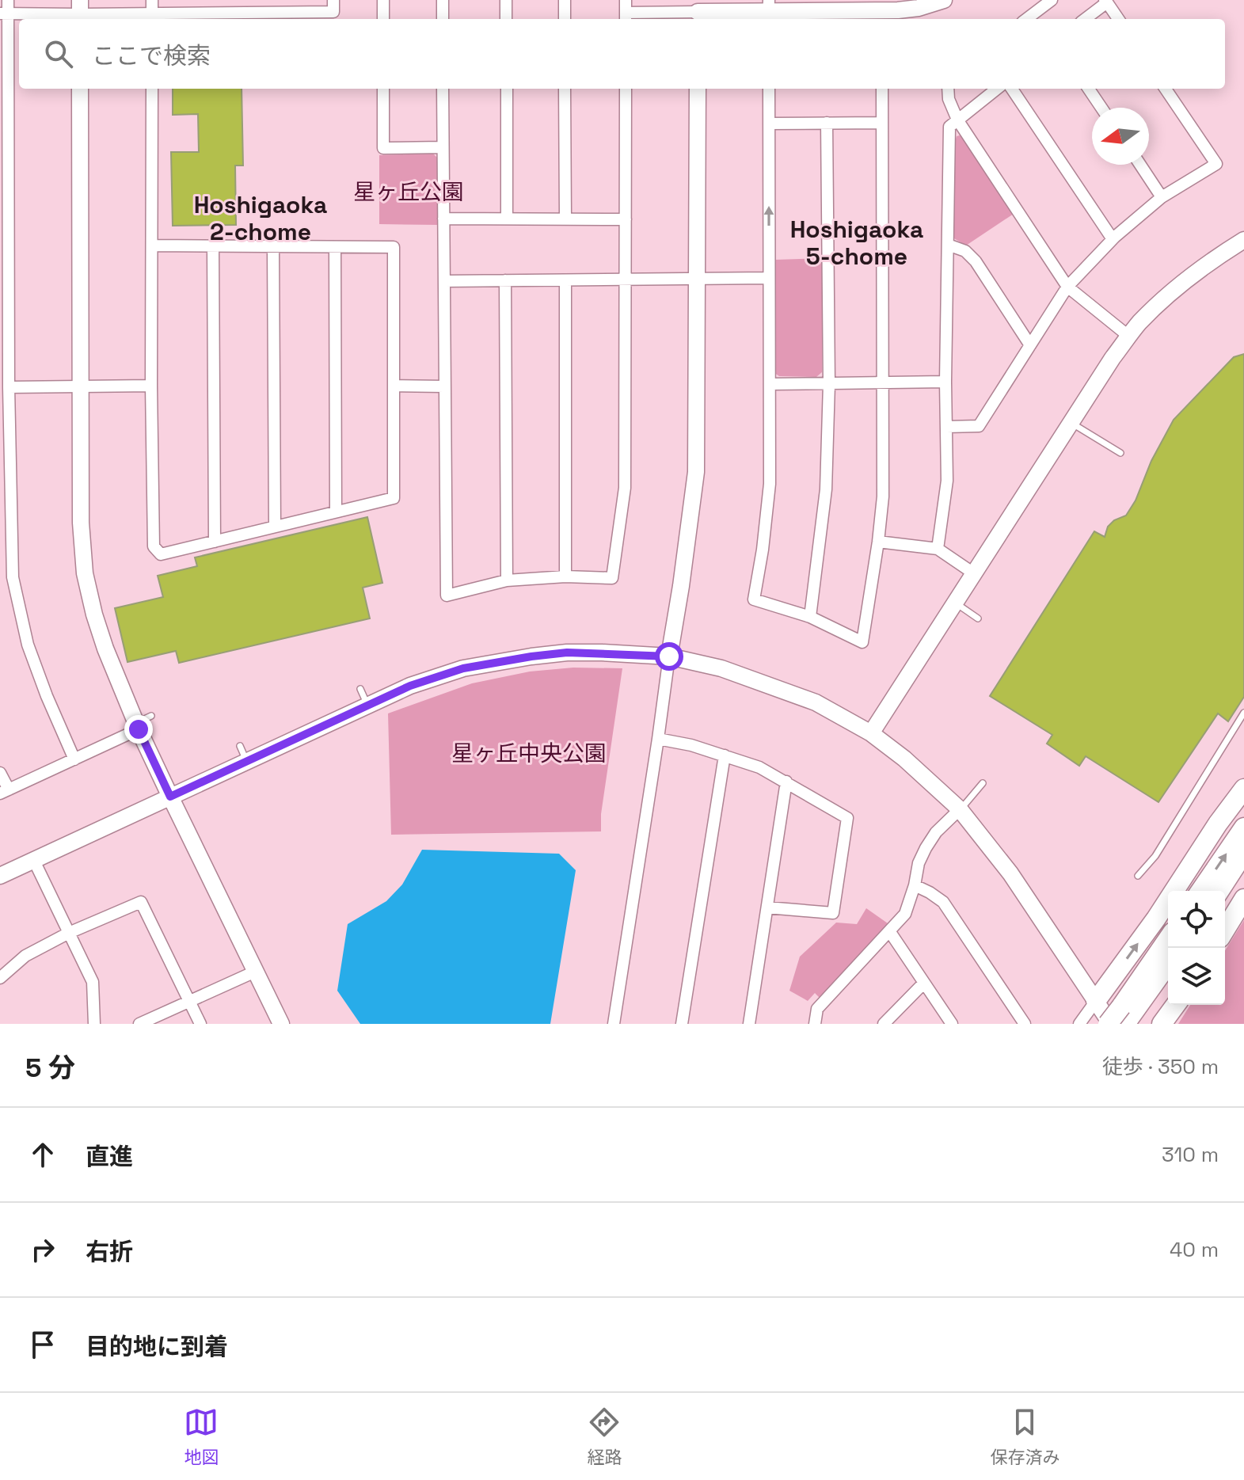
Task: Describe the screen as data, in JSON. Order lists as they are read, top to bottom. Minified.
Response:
{"districts":["Hoshigaoka 2-chome","Hoshigaoka 5-chome"],"parks":["星ヶ丘公園","星ヶ丘中央公園"],"north":"left","page":{"search":"ここで検索","heading":["5 分","徒歩 · 350 m"],"list":[["直進","310 m"],["右折","40 m"],"目的地に到着"],"nav":["地図","経路","保存済み"]}}
